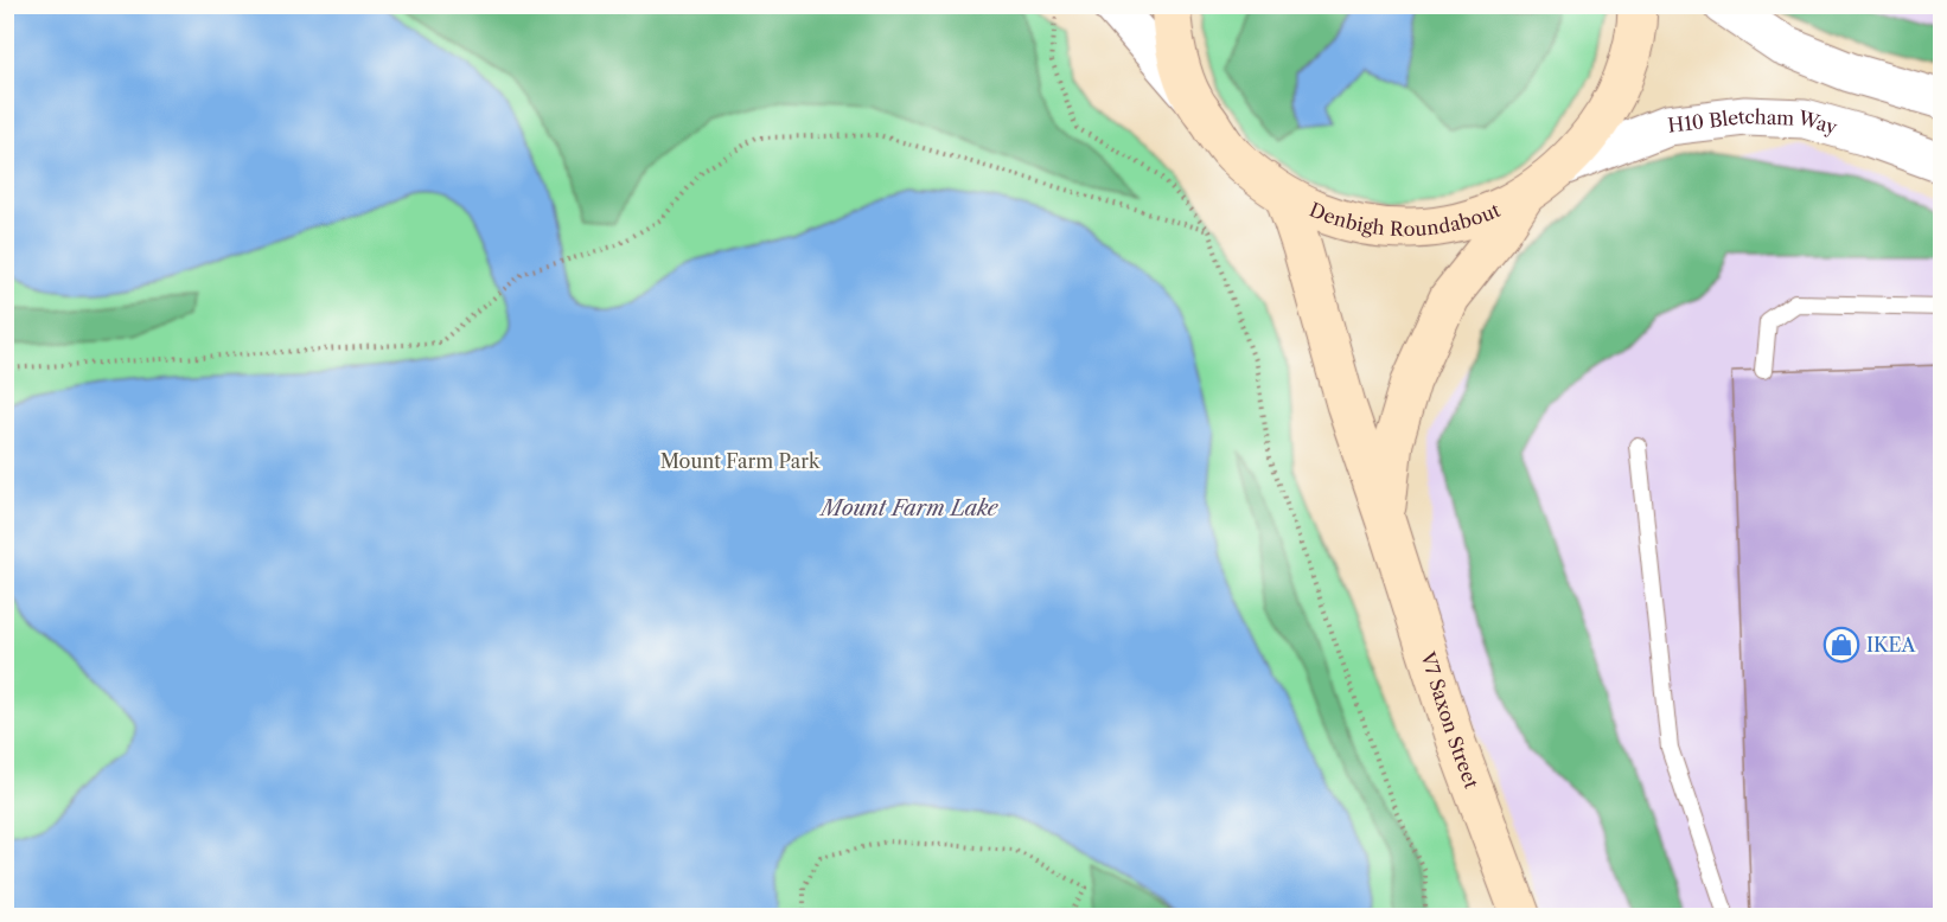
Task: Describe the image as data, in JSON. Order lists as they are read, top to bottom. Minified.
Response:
{"streets":{"main road":["Denbigh Roundabout","V7 Saxon Street"],"street":["H10 Bletcham Way"]},"crossings":[["H10 Bletcham Way","Denbigh Roundabout"],["Denbigh Roundabout","V7 Saxon Street"]],"water":["Mount Farm Lake"],"parks":["Mount Farm Park"],"places":{"shop":["IKEA"]}}
